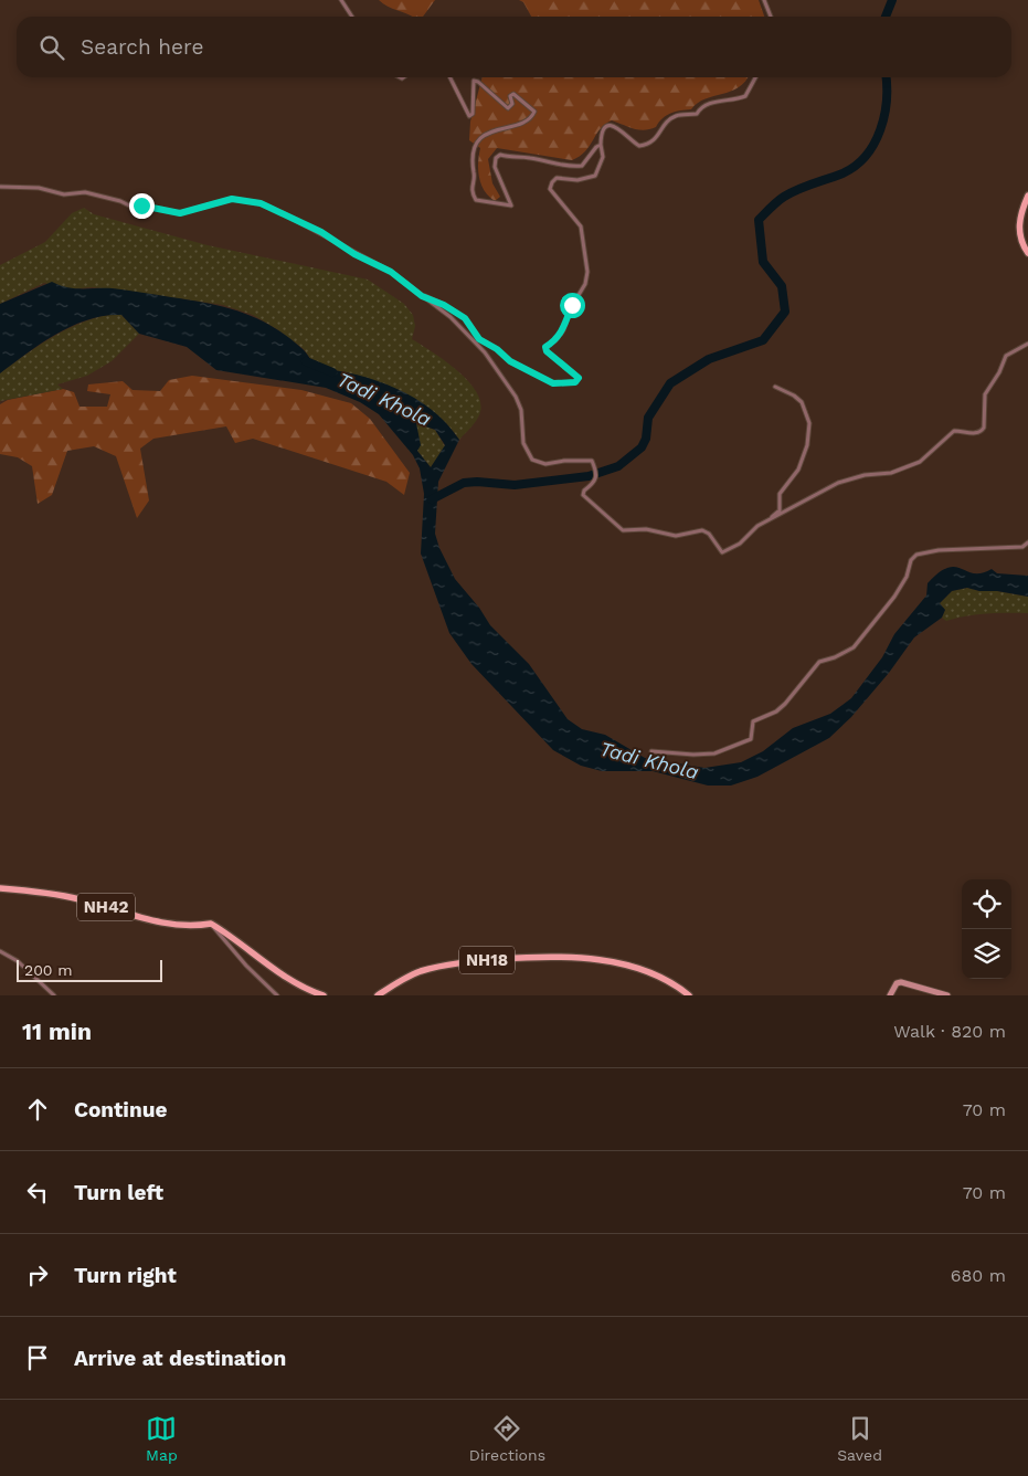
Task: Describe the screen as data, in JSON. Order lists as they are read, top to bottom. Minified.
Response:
{"streets":{"main road":["NH42","NH18"]},"water":["Tadi Khola"],"scale_bar":"200 m","page":{"search":"Search here","scale":"200 m","heading":["11 min","Walk · 820 m"],"list":[["Continue","70 m"],["Turn left","70 m"],["Turn right","680 m"],"Arrive at destination"],"nav":["Map","Directions","Saved"]}}
